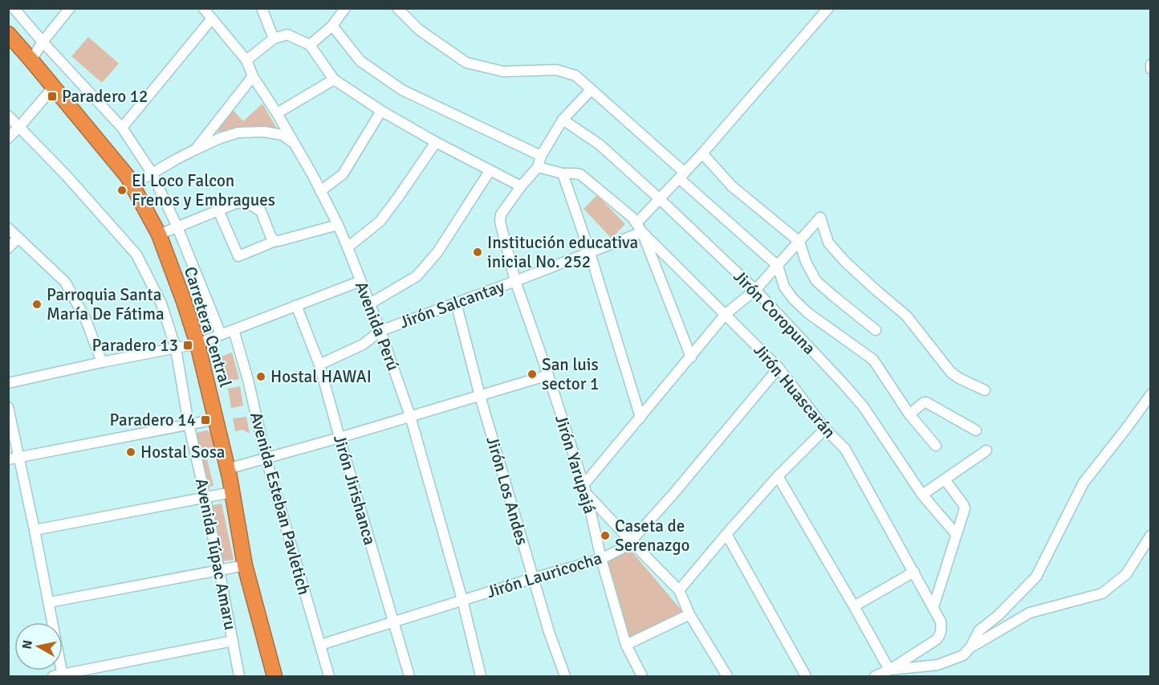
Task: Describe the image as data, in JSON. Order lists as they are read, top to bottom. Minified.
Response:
{"streets":{"highway":["Carretera Central"],"street":["Jirón Salcantay","Jirón Coropuna","Avenida Perú","Jirón Huascarán","Jirón Yarupajá","Jirón Jirishanca","Jirón Los Andes","Avenida Esteban Pavletich","Avenida Túpac Amaru","Jirón Lauricocha"]},"crossings":[["Jirón Salcantay","Avenida Perú"],["Jirón Salcantay","Jirón Huascarán"],["Jirón Salcantay","Jirón Yarupajá"],["Jirón Salcantay","Jirón Jirishanca"],["Jirón Salcantay","Jirón Los Andes"],["Jirón Coropuna","Jirón Yarupajá"],["Avenida Perú","Jirón Lauricocha"],["Jirón Huascarán","Jirón Yarupajá"],["Jirón Huascarán","Jirón Lauricocha"],["Jirón Yarupajá","Jirón Lauricocha"],["Jirón Jirishanca","Jirón Lauricocha"],["Jirón Los Andes","Jirón Lauricocha"],["Avenida Esteban Pavletich","Jirón Lauricocha"]],"places":{"transit":["Paradero 12","Paradero 13","Paradero 14"],"other":["El Loco Falcon Frenos y Embragues","Institución educativa inicial No. 252","Parroquia Santa María De Fátima","San luis sector 1","Hostal HAWAI","Hostal Sosa","Caseta de Serenazgo"]},"north":"left"}
